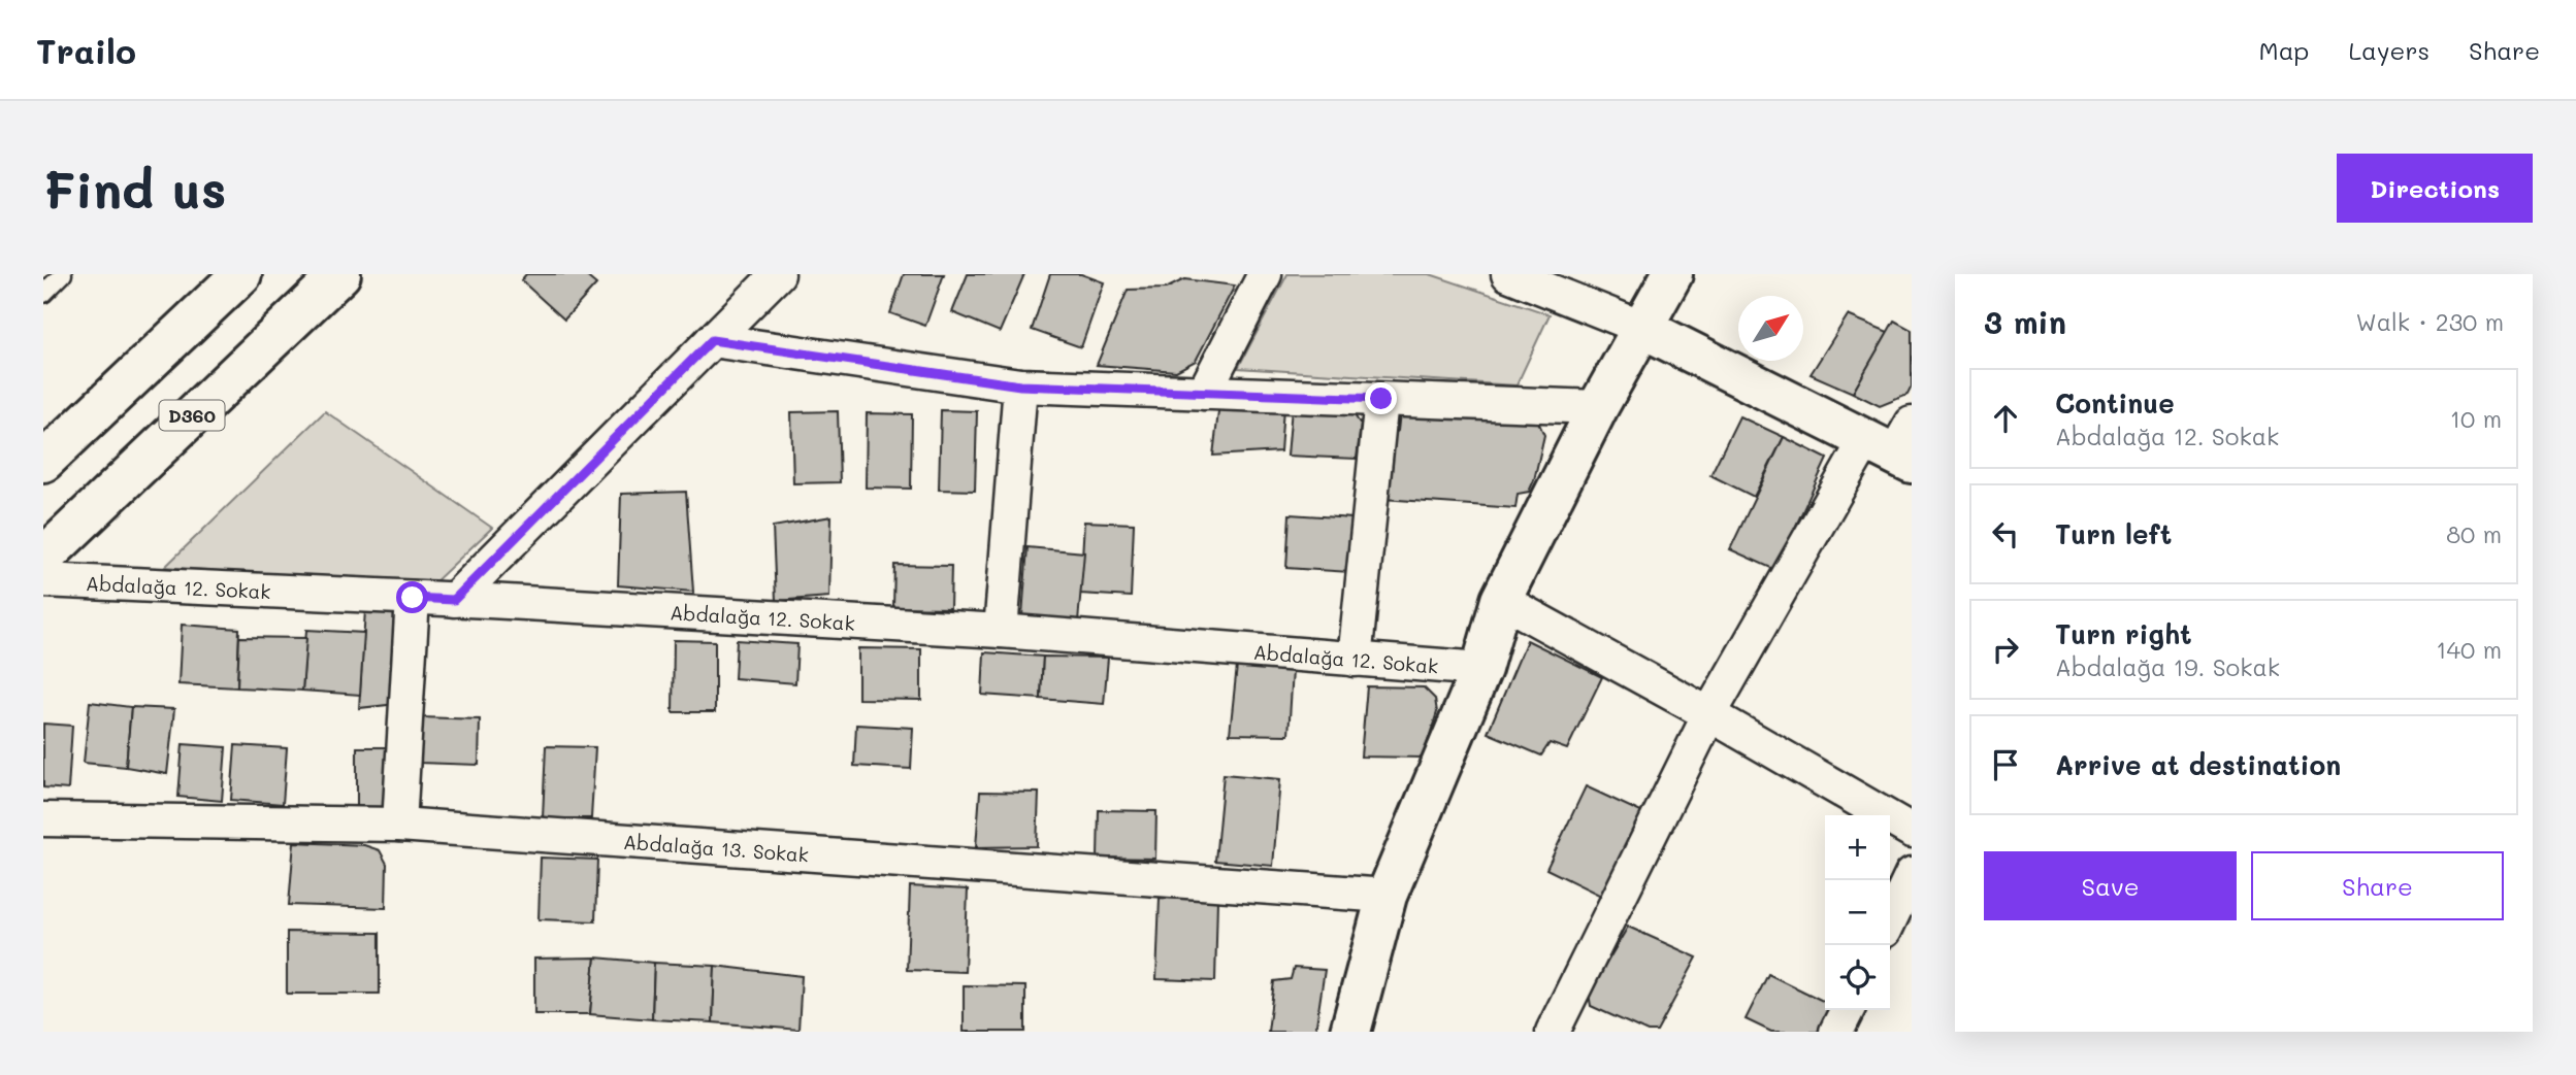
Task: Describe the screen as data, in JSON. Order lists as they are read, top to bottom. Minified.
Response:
{"streets":{"street":["D360","Abdalağa 12. Sokak","Abdalağa 13. Sokak"]},"north":"top right","page":{"header":"Trailo","nav":["Map","Layers","Share"],"buttons":["Directions",["Save","Share"]],"title":"Find us","heading":["3 min","Walk · 230 m"],"list":[["Continue","Abdalağa 12. Sokak","10 m"],["Turn left","80 m"],["Turn right","Abdalağa 19. Sokak","140 m"],"Arrive at destination"],"map_buttons":["+","−"]}}
